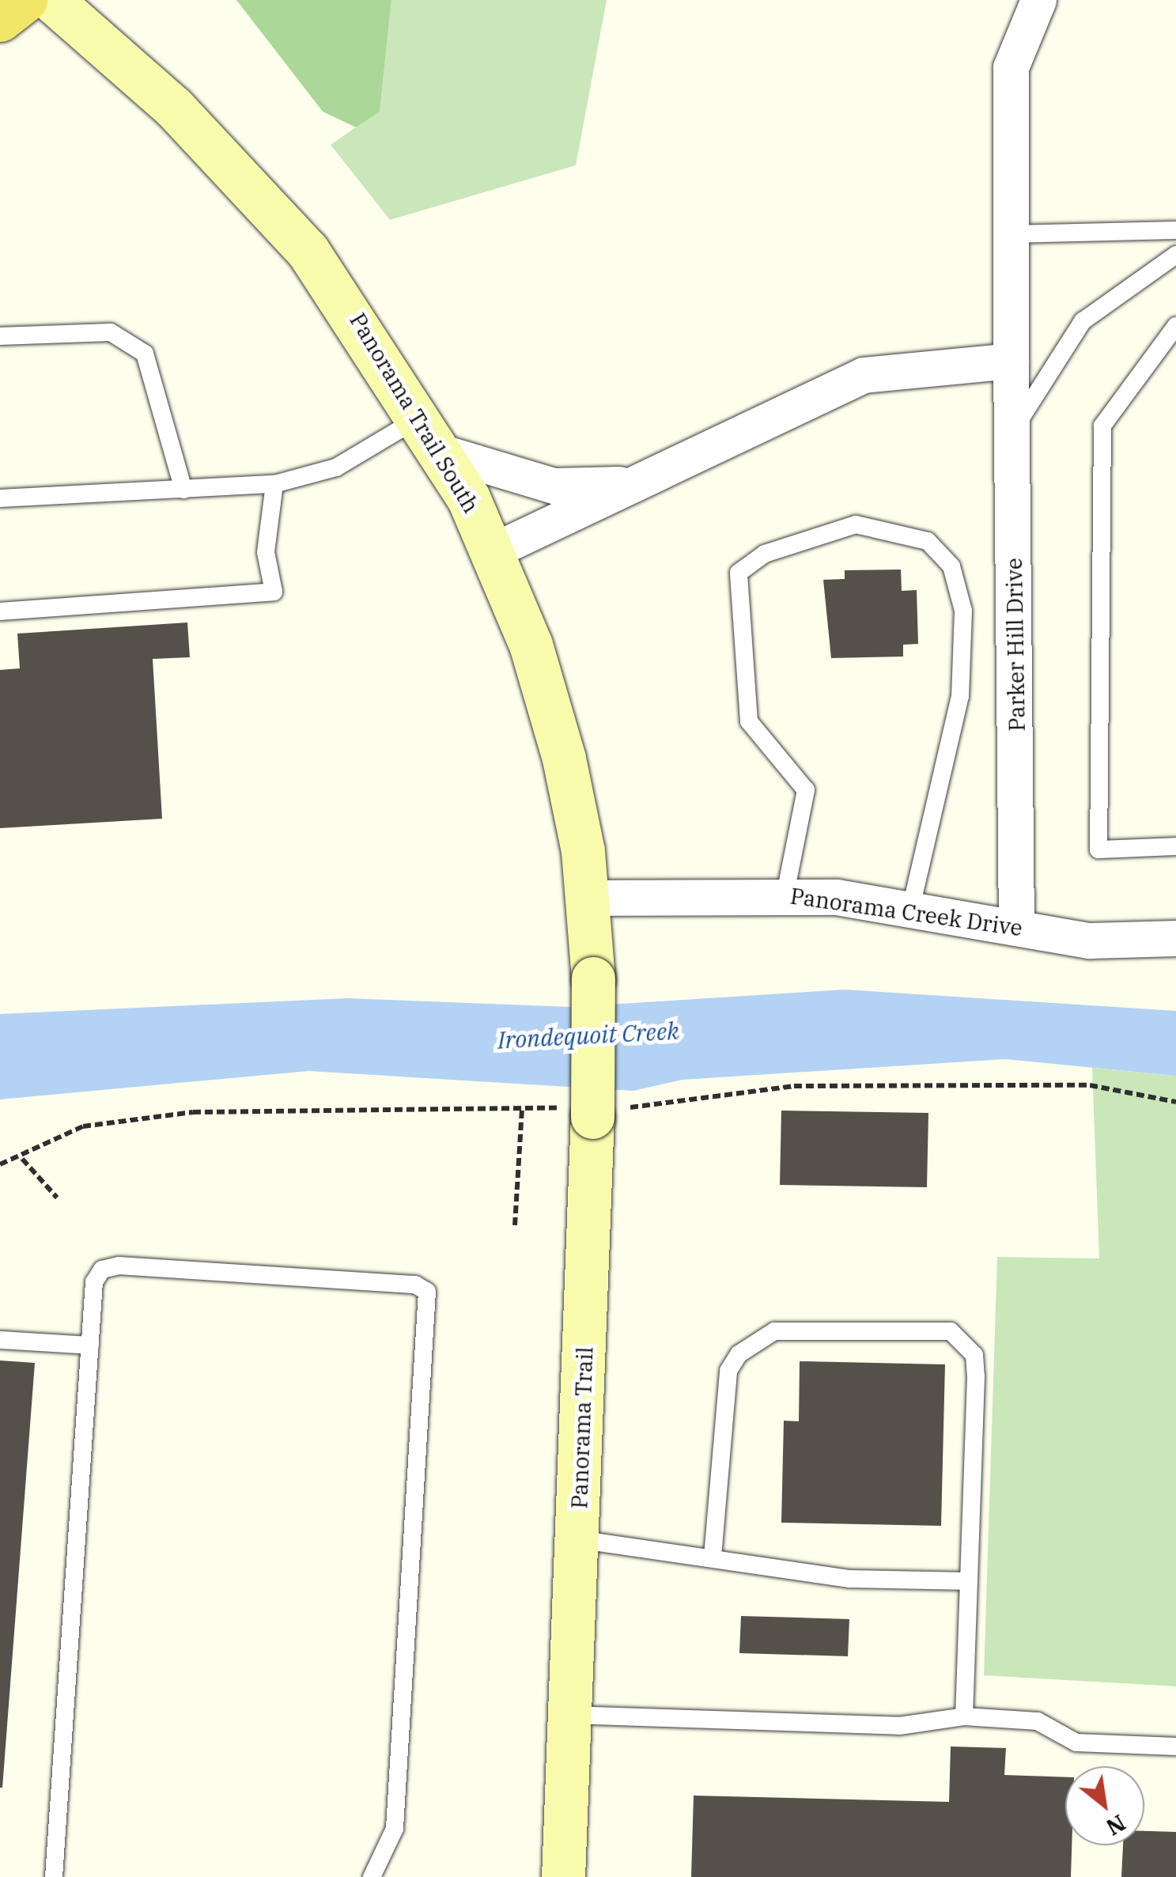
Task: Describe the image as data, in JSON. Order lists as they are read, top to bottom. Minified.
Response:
{"streets":{"main road":["Panorama Trail South","Panorama Trail"],"street":["Parker Hill Drive","Panorama Creek Drive"]},"crossings":[["Panorama Trail South","Panorama Creek Drive"],["Panorama Trail South","Panorama Trail"],["Parker Hill Drive","Panorama Creek Drive"]],"water":["Irondequoit Creek"],"north":"bottom right"}
